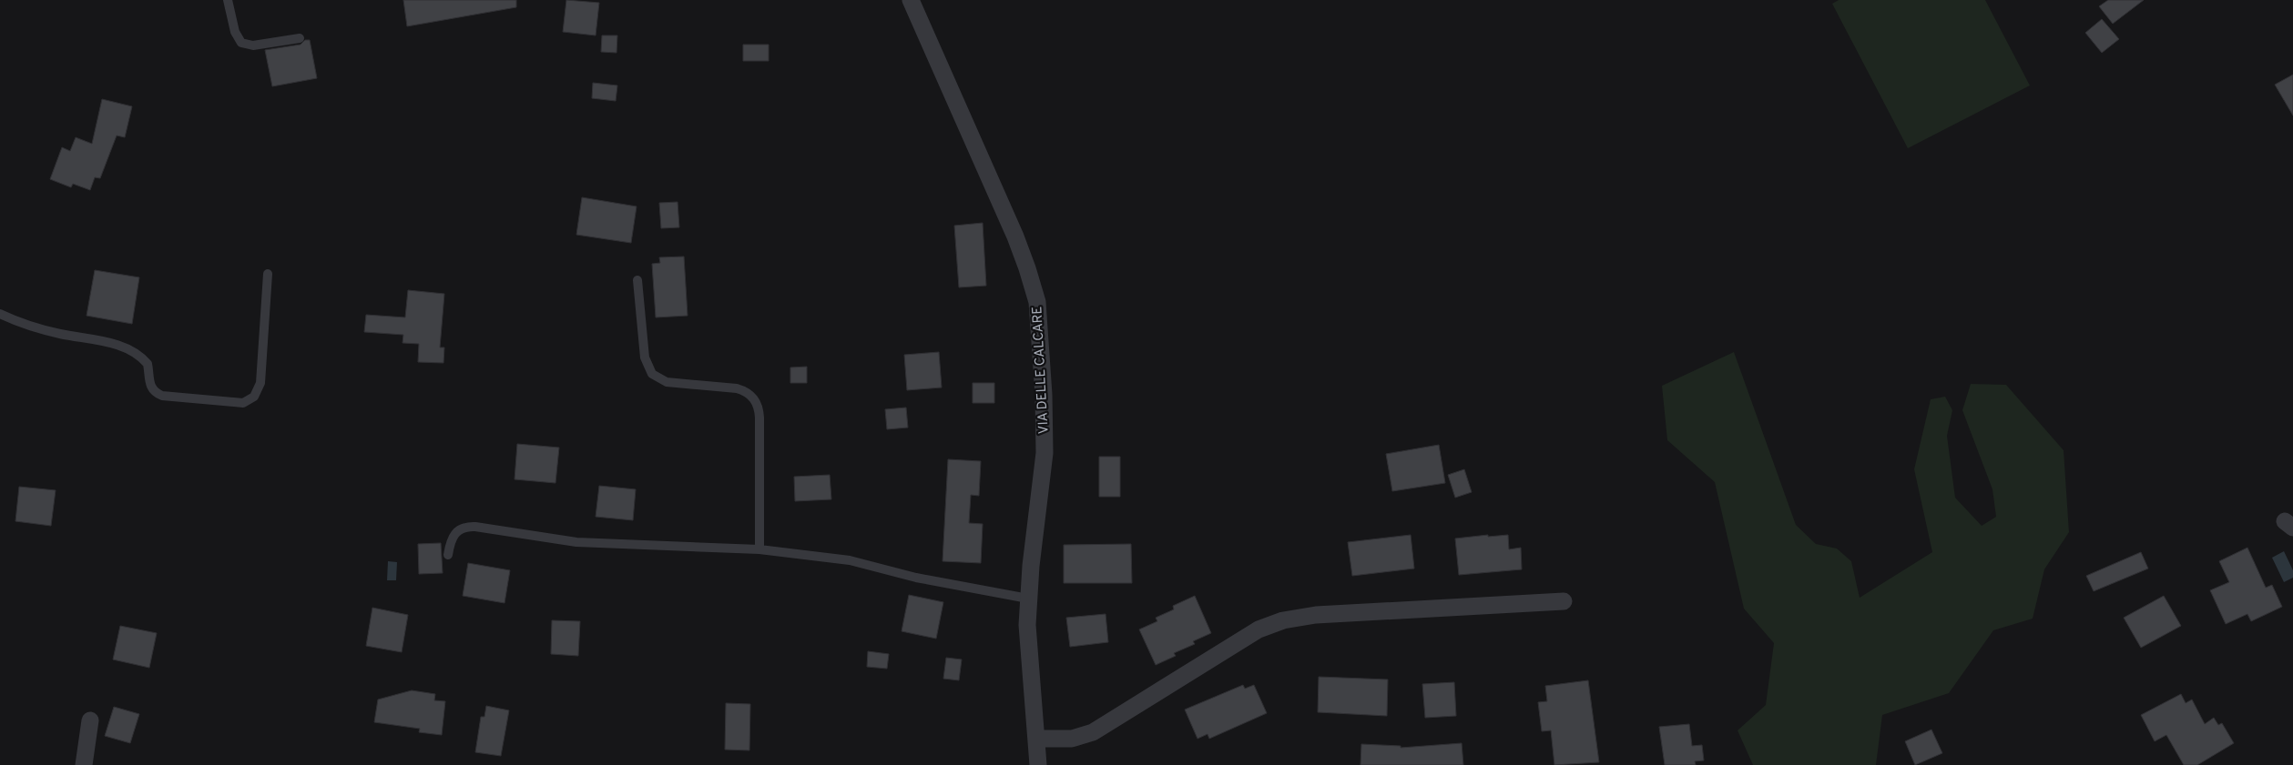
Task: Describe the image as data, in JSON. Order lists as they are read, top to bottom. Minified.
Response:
{"streets":{"street":["VIA DELLE CALCARE"]}}
